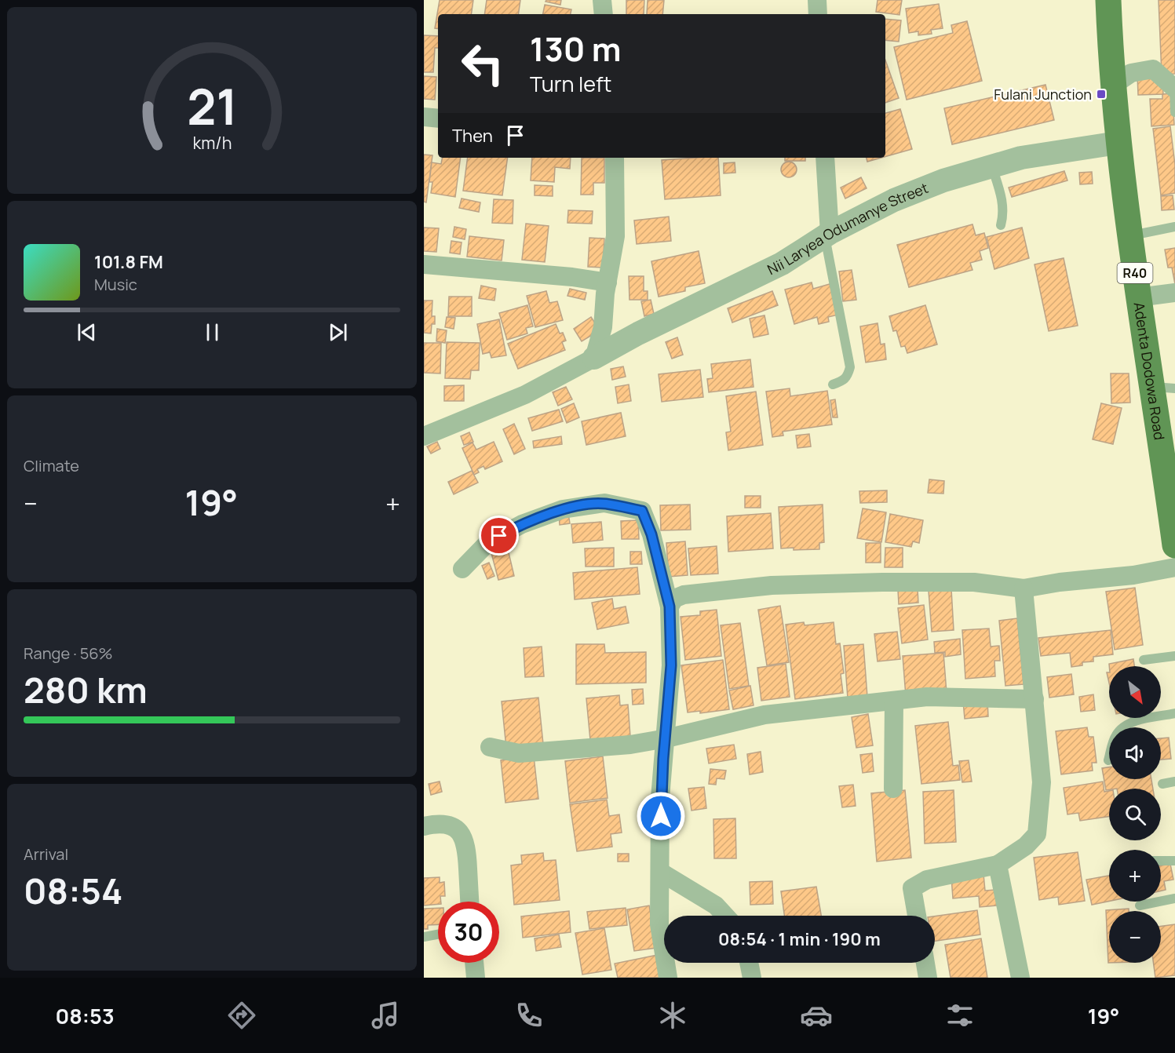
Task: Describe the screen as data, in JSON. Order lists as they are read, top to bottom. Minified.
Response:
{"streets":{"main road":["R40","Adenta Dodowa Road"],"street":["Nii Laryea Odumanye Street"]},"crossings":[["Nii Laryea Odumanye Street","Adenta Dodowa Road"]],"places":{"transit":["Fulani Junction"]},"north":"bottom right","page":{"turn":["130 m","Turn left"],"then":"Then","song":["101.8 FM","Music"],"tile":["Climate",["Range · 56%","280 km"],["Arrival","08:54"]],"heat":["−","19°","+"],"map_buttons":["+","−"],"limit":"30","trip":"08:54 · 1 min · 190 m","tabs":["08:53","19°"],"gauge":["21","km/h"]}}
